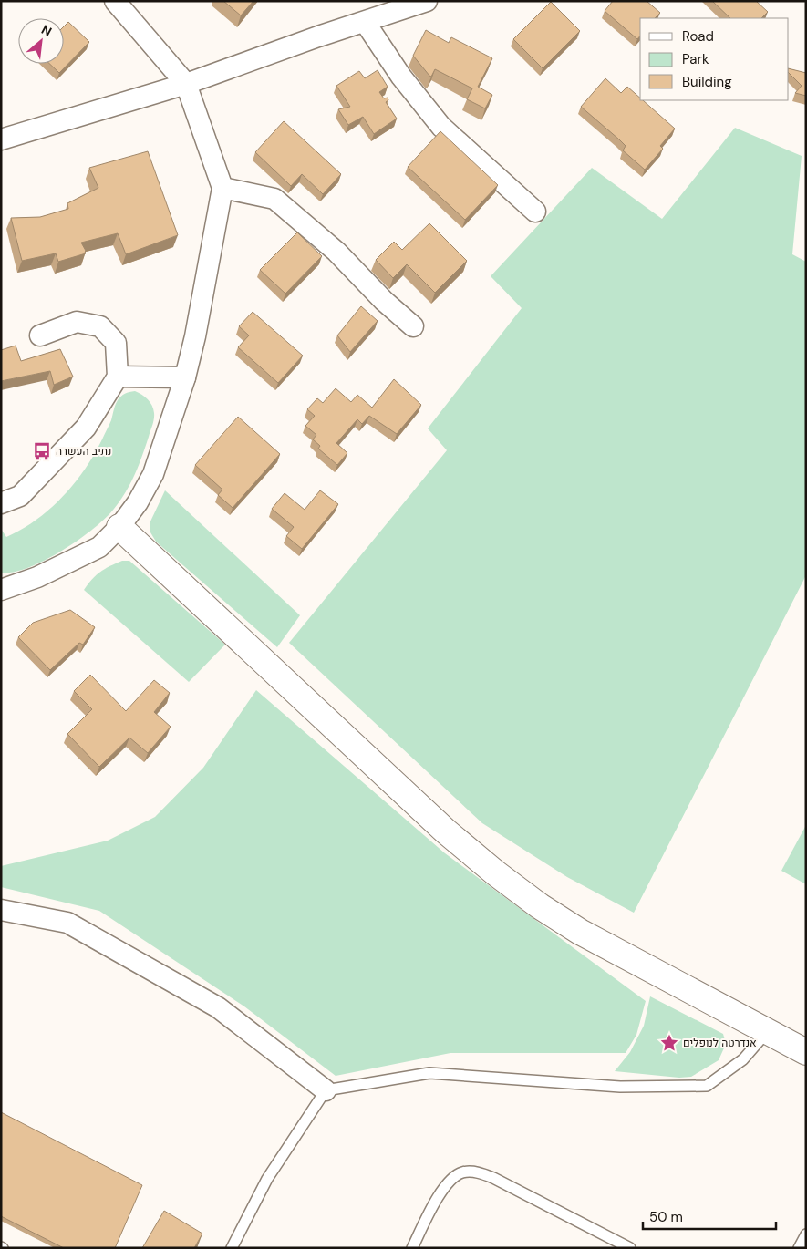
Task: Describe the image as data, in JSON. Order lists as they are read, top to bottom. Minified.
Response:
{"places":{"bus stop":["נתיב העשרה"],"place":["אנדרטה לנופלים"]},"legend":["Road","Park","Building"],"scale_bar":"50 m","north":"top right"}
